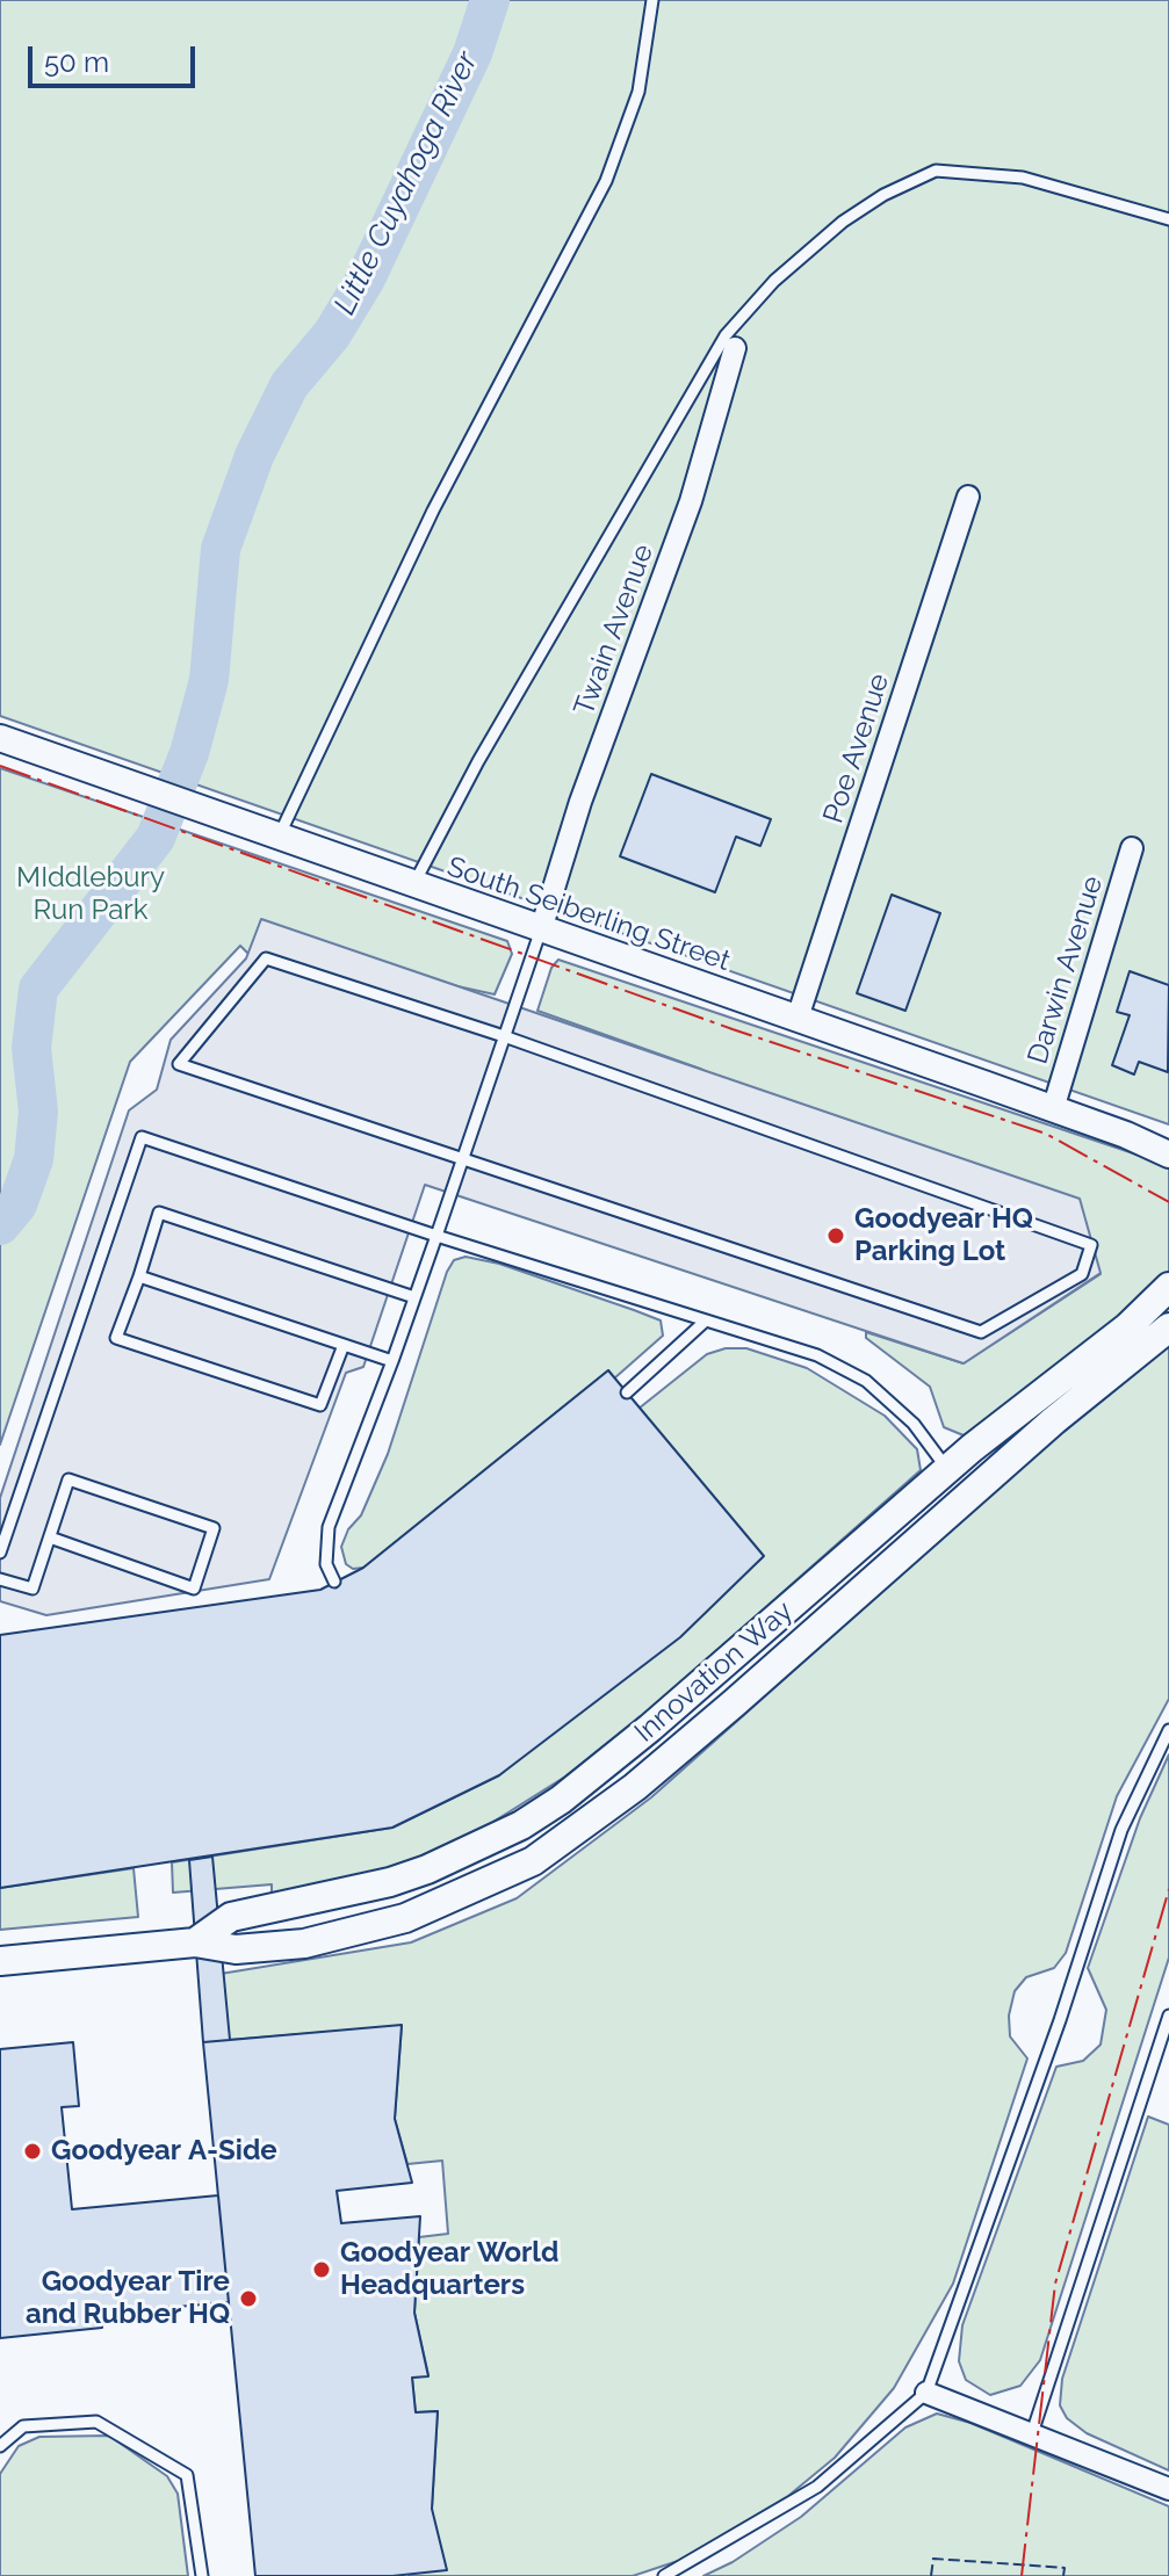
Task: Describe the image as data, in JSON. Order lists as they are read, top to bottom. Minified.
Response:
{"streets":{"main road":["Innovation Way"],"street":["Twain Avenue","Poe Avenue","South Seiberling Street","Darwin Avenue"]},"crossings":[["Twain Avenue","South Seiberling Street"],["Poe Avenue","South Seiberling Street"],["South Seiberling Street","Darwin Avenue"]],"water":["Little Cuyahoga River"],"parks":["MIddlebury Run Park"],"places":["Goodyear HQ Parking Lot","Goodyear A-Side","Goodyear World Headquarters","Goodyear Tire and Rubber HQ"],"scale_bar":"50 m"}
